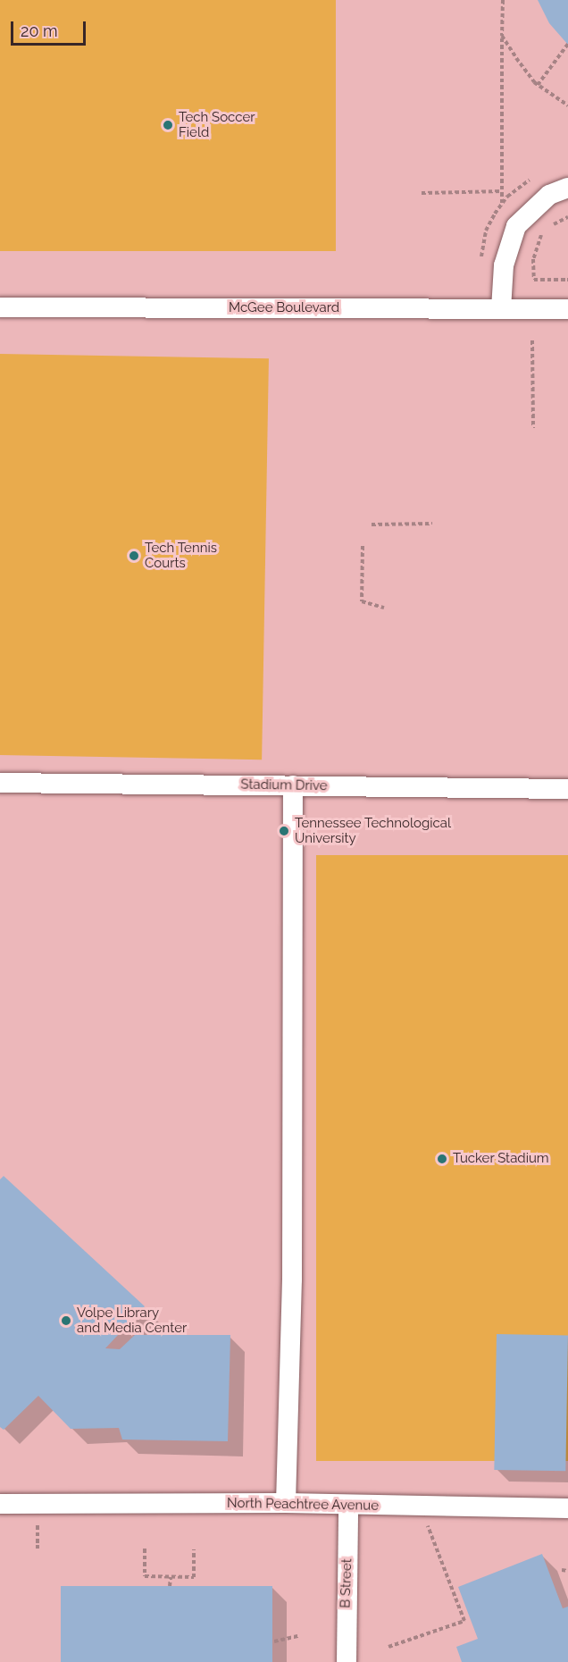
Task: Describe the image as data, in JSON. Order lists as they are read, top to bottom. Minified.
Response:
{"streets":{"street":["McGee Boulevard","Stadium Drive","North Peachtree Avenue","B Street"]},"crossings":[["North Peachtree Avenue","B Street"]],"places":["Tech Soccer Field","Tech Tennis Courts","Tennessee Technological University","Tucker Stadium","Volpe Library and Media Center"],"scale_bar":"20 m"}
